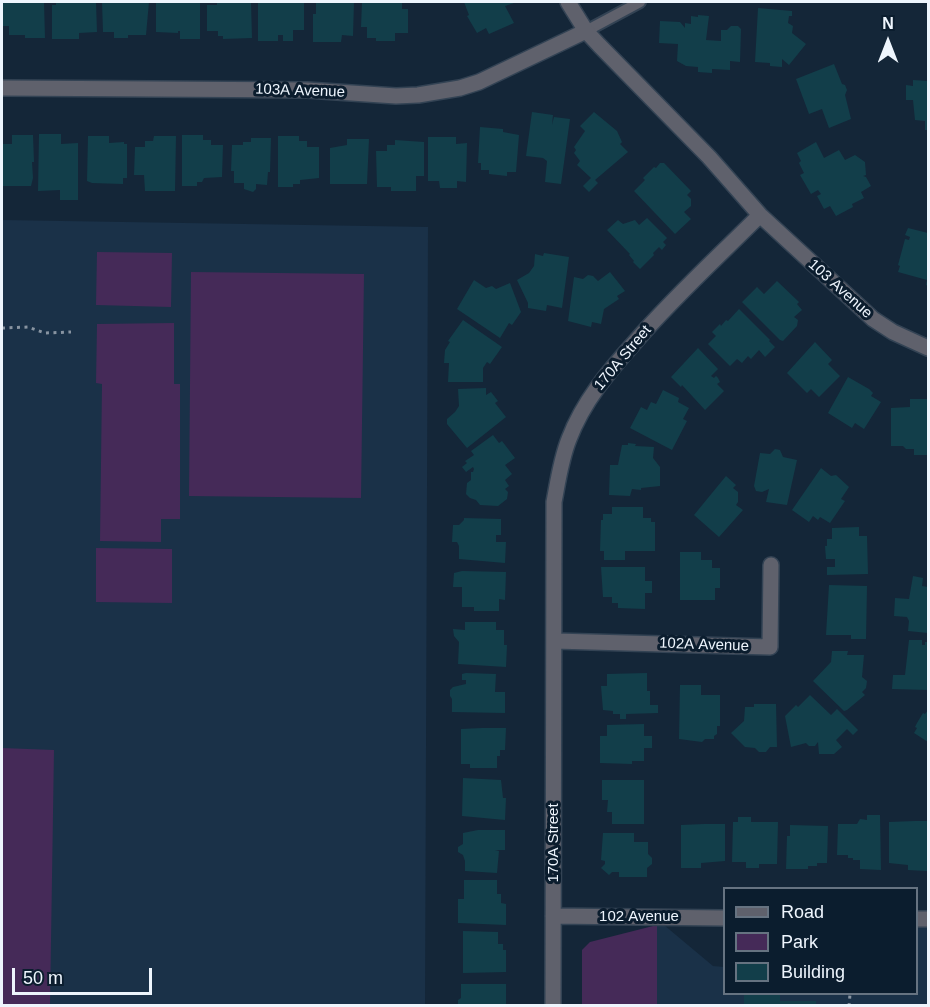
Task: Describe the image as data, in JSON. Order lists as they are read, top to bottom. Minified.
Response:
{"streets":{"street":["103A Avenue","103 Avenue","170A Street","102A Avenue","102 Avenue"]},"crossings":[["103 Avenue","170A Street"],["170A Street","102A Avenue"],["170A Street","102 Avenue"]],"legend":["Road","Park","Building"],"scale_bar":"50 m","north":"top"}
